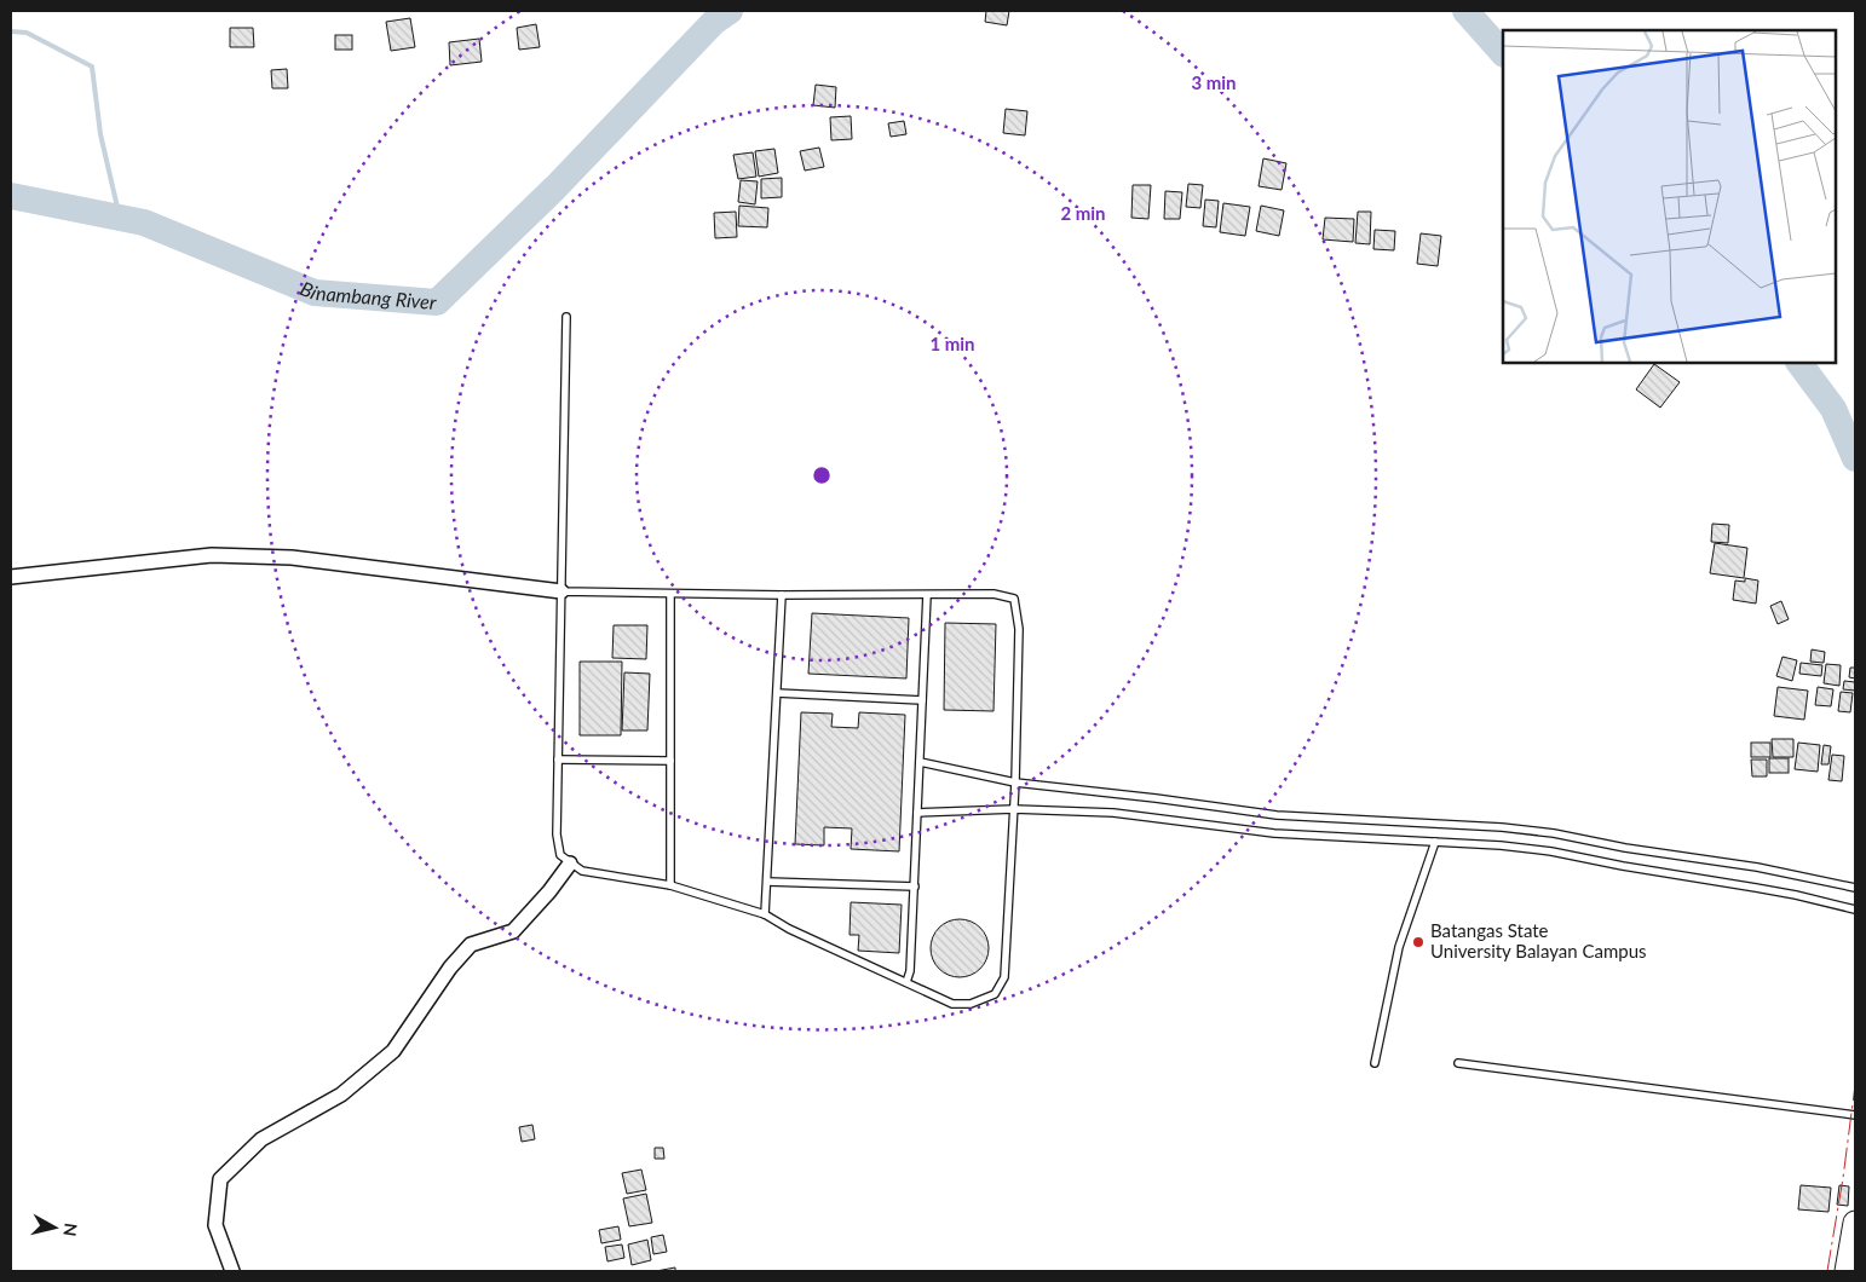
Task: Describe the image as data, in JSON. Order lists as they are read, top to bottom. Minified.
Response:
{"water":["Binambang River"],"places":["Batangas State University Balayan Campus"],"north":"right","rings":["3 min","2 min","1 min"]}
